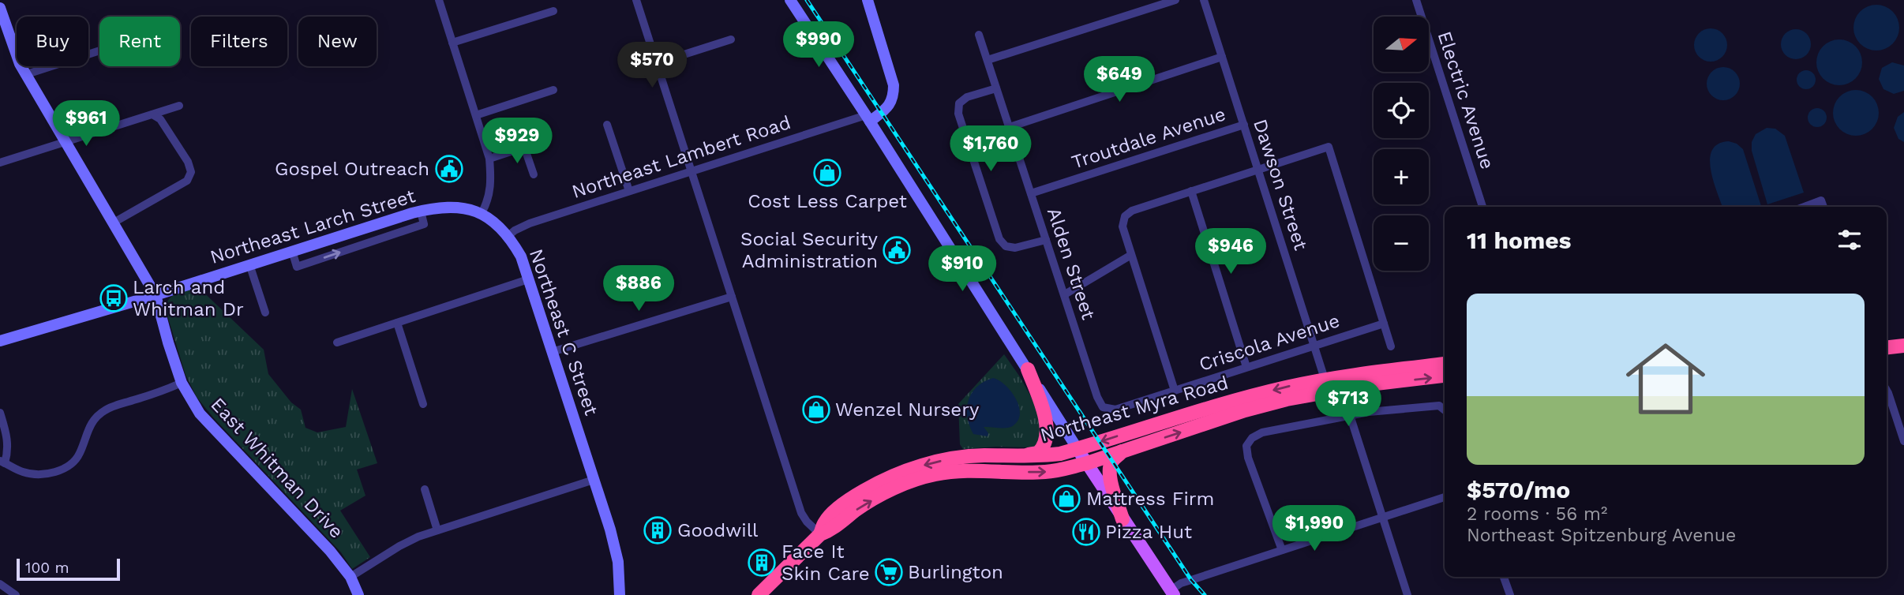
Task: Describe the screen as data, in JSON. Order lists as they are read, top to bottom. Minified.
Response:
{"streets":{"highway":["Northeast Myra Road"],"main road":["Northeast Larch Street","Northeast C Street","East Whitman Drive"],"street":["Electric Avenue","Troutdale Avenue","Northeast Lambert Road","Dawson Street","Alden Street","Criscola Avenue"]},"crossings":[["Troutdale Avenue","Dawson Street"],["Troutdale Avenue","Alden Street"],["Northeast Lambert Road","Northeast C Street"],["Dawson Street","Criscola Avenue"],["Dawson Street","Northeast Myra Road"],["Northeast Larch Street","Northeast C Street"],["Northeast Larch Street","East Whitman Drive"],["Alden Street","Criscola Avenue"]],"places":{"public building":["Gospel Outreach","Social Security Administration"],"shop":["Cost Less Carpet","Wenzel Nursery","Mattress Firm"],"bus stop":["Larch and Whitman Dr"],"building":["Goodwill","Face It Skin Care"],"restaurant":["Pizza Hut"],"supermarket":["Burlington"]},"scale_bar":"100 m","north":"right","page":{"map_buttons":["+","−"],"chip":["Buy","Rent","Filters","New"],"price":["$990","$570","$649","$961","$929","$1,760","$946","$910","$886","$713","$1,990"],"heading":"11 homes","list":[{"name":"$570/mo","note":"2 rooms · 56 m² · Northeast Spitzenburg Avenue"}],"scale":"100 m"}}
